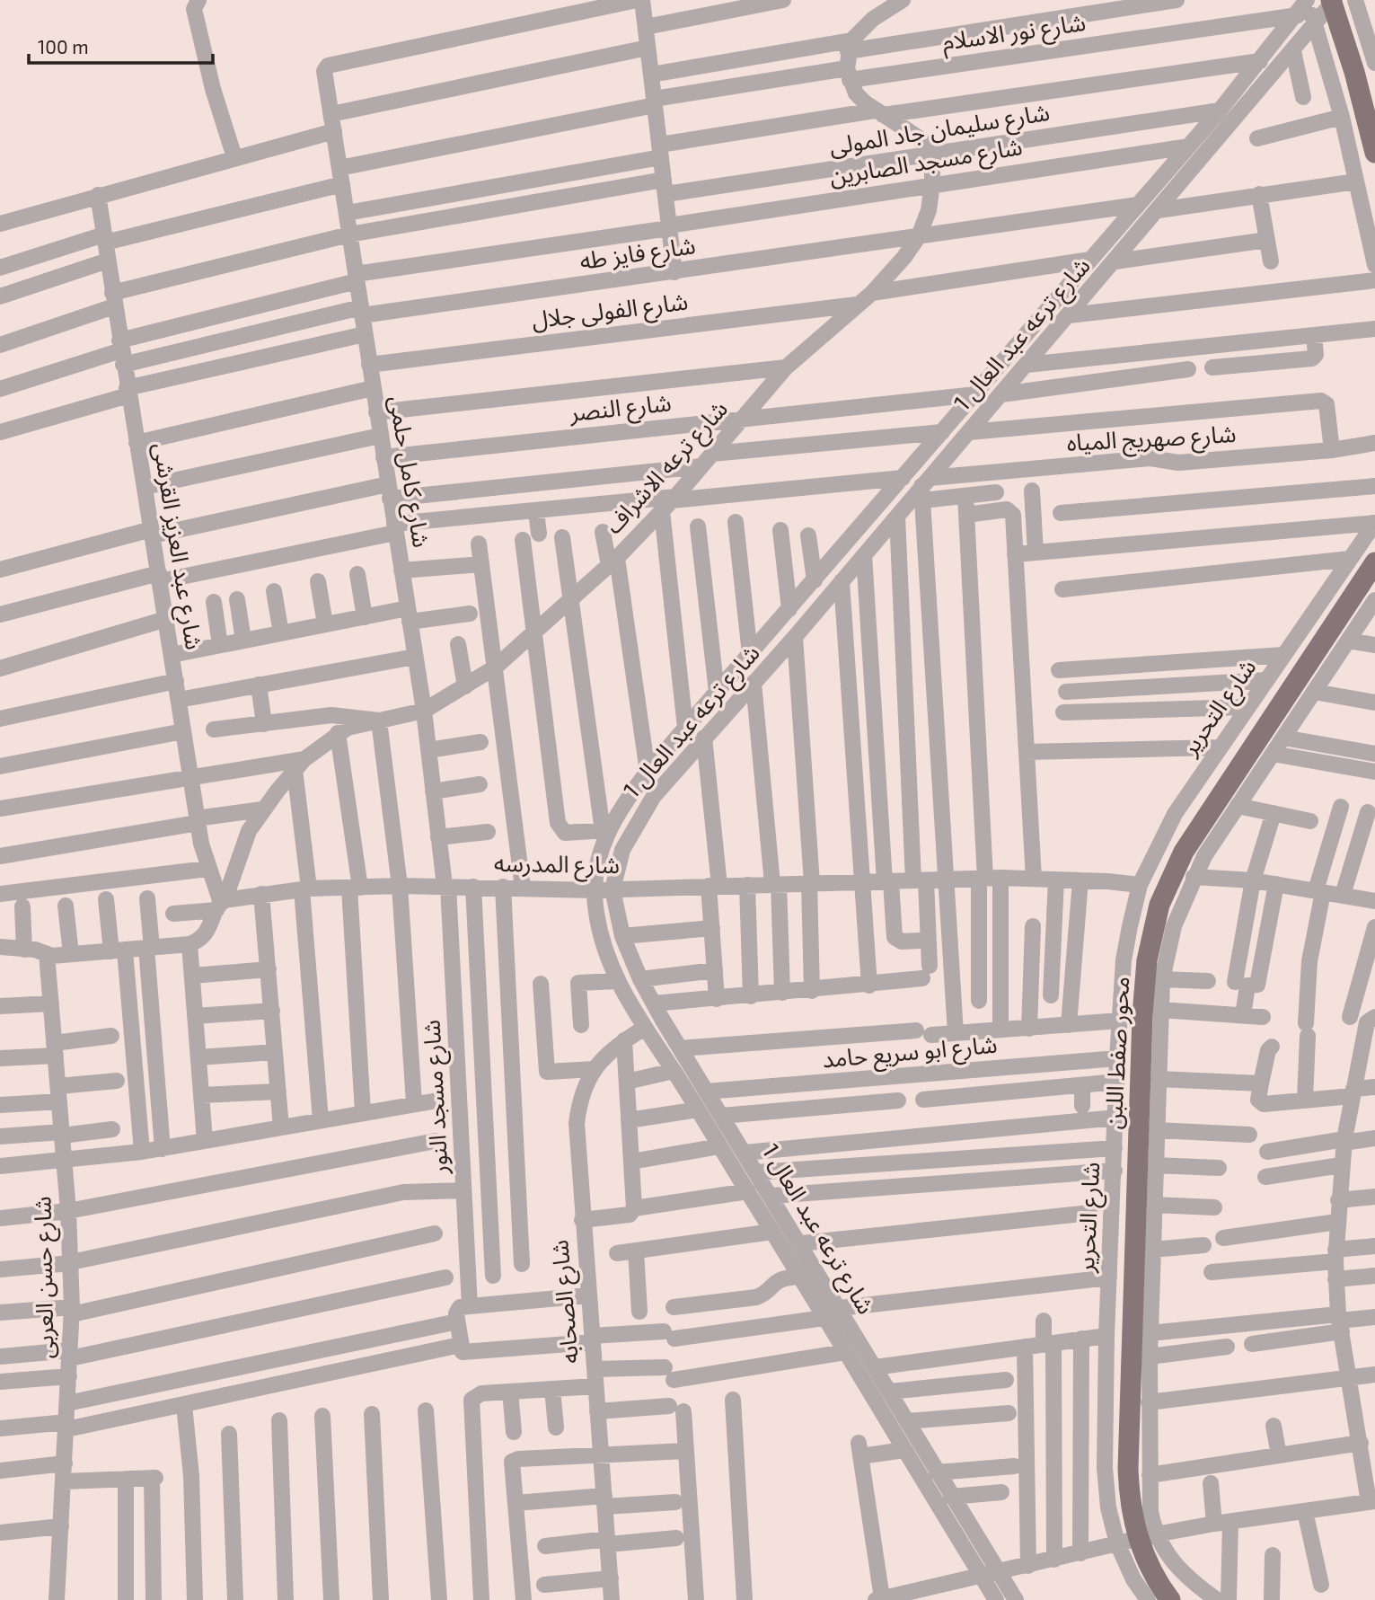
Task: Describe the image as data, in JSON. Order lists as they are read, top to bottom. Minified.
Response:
{"streets":{"main road":["محور صفط اللبن"],"street":["شارع نور الاسلام","شارع سليمان جاد المولى","شارع مسجد الصابرين","شارع فايز طه","شارع الفولى جلال","شارع ترعه عبد العال 1","شارع النصر","شارع صهريج المياه","شارع ترعه الاشراف","شارع كامل حلمى","شارع عبد العزيز القرشى","شارع التحرير","شارع المدرسه","شارع ابو سريع حامد","شارع مسجد النور","شارع حسن العربى","شارع الصحابه"]},"crossings":[["شارع نور الاسلام","شارع ترعه عبد العال 1"],["شارع نور الاسلام","شارع كامل حلمى"],["شارع نور الاسلام","شارع عبد العزيز القرشى"],["شارع سليمان جاد المولى","شارع ترعه عبد العال 1"],["شارع سليمان جاد المولى","شارع ترعه الاشراف"],["شارع سليمان جاد المولى","شارع كامل حلمى"],["شارع سليمان جاد المولى","شارع عبد العزيز القرشى"],["شارع مسجد الصابرين","شارع فايز طه"],["شارع مسجد الصابرين","شارع ترعه عبد العال 1"],["شارع مسجد الصابرين","شارع ترعه الاشراف"],["شارع مسجد الصابرين","شارع كامل حلمى"],["شارع مسجد الصابرين","شارع عبد العزيز القرشى"],["شارع فايز طه","شارع ترعه عبد العال 1"],["شارع فايز طه","شارع ترعه الاشراف"],["شارع فايز طه","شارع كامل حلمى"],["شارع فايز طه","شارع عبد العزيز القرشى"],["شارع الفولى جلال","شارع ترعه الاشراف"],["شارع الفولى جلال","شارع كامل حلمى"],["شارع ترعه عبد العال 1","شارع النصر"],["شارع ترعه عبد العال 1","شارع صهريج المياه"],["شارع ترعه عبد العال 1","شارع المدرسه"],["شارع ترعه عبد العال 1","شارع ابو سريع حامد"],["شارع ترعه عبد العال 1","شارع الصحابه"],["شارع النصر","شارع ترعه الاشراف"],["شارع النصر","شارع كامل حلمى"],["شارع ترعه الاشراف","شارع كامل حلمى"],["شارع ترعه الاشراف","شارع عبد العزيز القرشى"],["شارع ترعه الاشراف","شارع المدرسه"],["شارع كامل حلمى","شارع المدرسه"],["شارع كامل حلمى","شارع مسجد النور"],["شارع عبد العزيز القرشى","شارع المدرسه"],["شارع التحرير","شارع المدرسه"],["شارع التحرير","شارع ابو سريع حامد"],["شارع المدرسه","شارع مسجد النور"]],"scale_bar":"100 m"}
